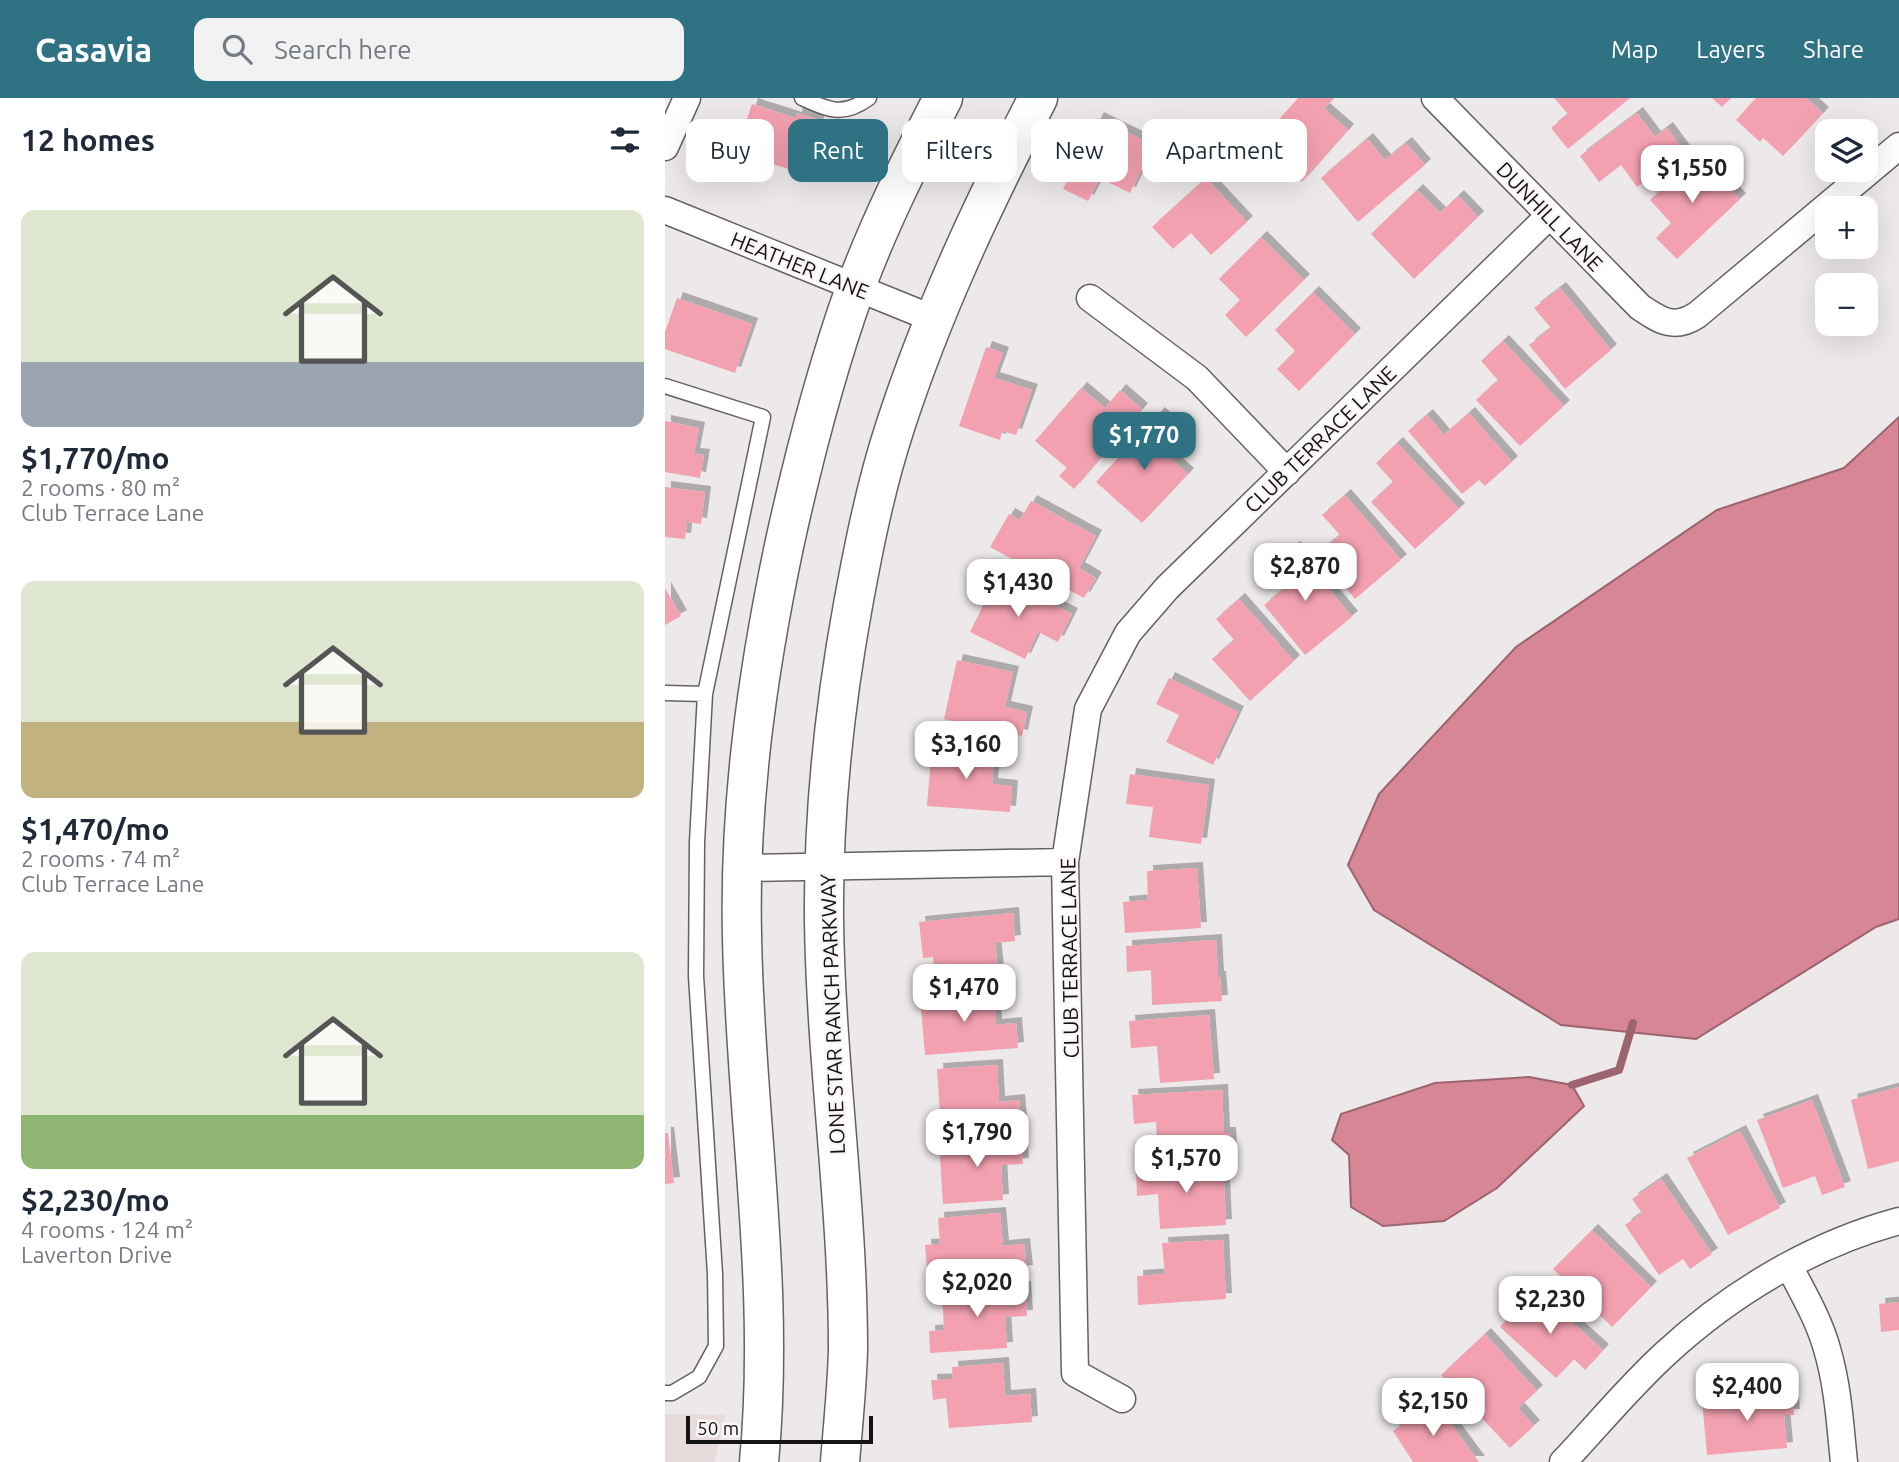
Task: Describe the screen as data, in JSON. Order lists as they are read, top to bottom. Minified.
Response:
{"streets":{"main road":["LONE STAR RANCH PARKWAY"],"street":["DUNHILL LANE","HEATHER LANE","CLUB TERRACE LANE"]},"crossings":[["DUNHILL LANE","CLUB TERRACE LANE"],["HEATHER LANE","LONE STAR RANCH PARKWAY"]],"scale_bar":"50 m","page":{"header":"Casavia","search":"Search here","nav":["Map","Layers","Share"],"heading":"12 homes","map_buttons":["+","−"],"chip":["Buy","Rent","Filters","New","Apartment"],"price":["$1,550","$1,770","$2,870","$1,430","$3,160","$1,470","$1,790","$1,570","$2,020","$2,230","$2,400","$2,150"],"list":[{"name":"$1,770/mo","note":"2 rooms · 80 m² · Club Terrace Lane"},{"name":"$1,470/mo","note":"2 rooms · 74 m² · Club Terrace Lane"},{"name":"$2,230/mo","note":"4 rooms · 124 m² · Laverton Drive"}],"scale":"50 m"}}
